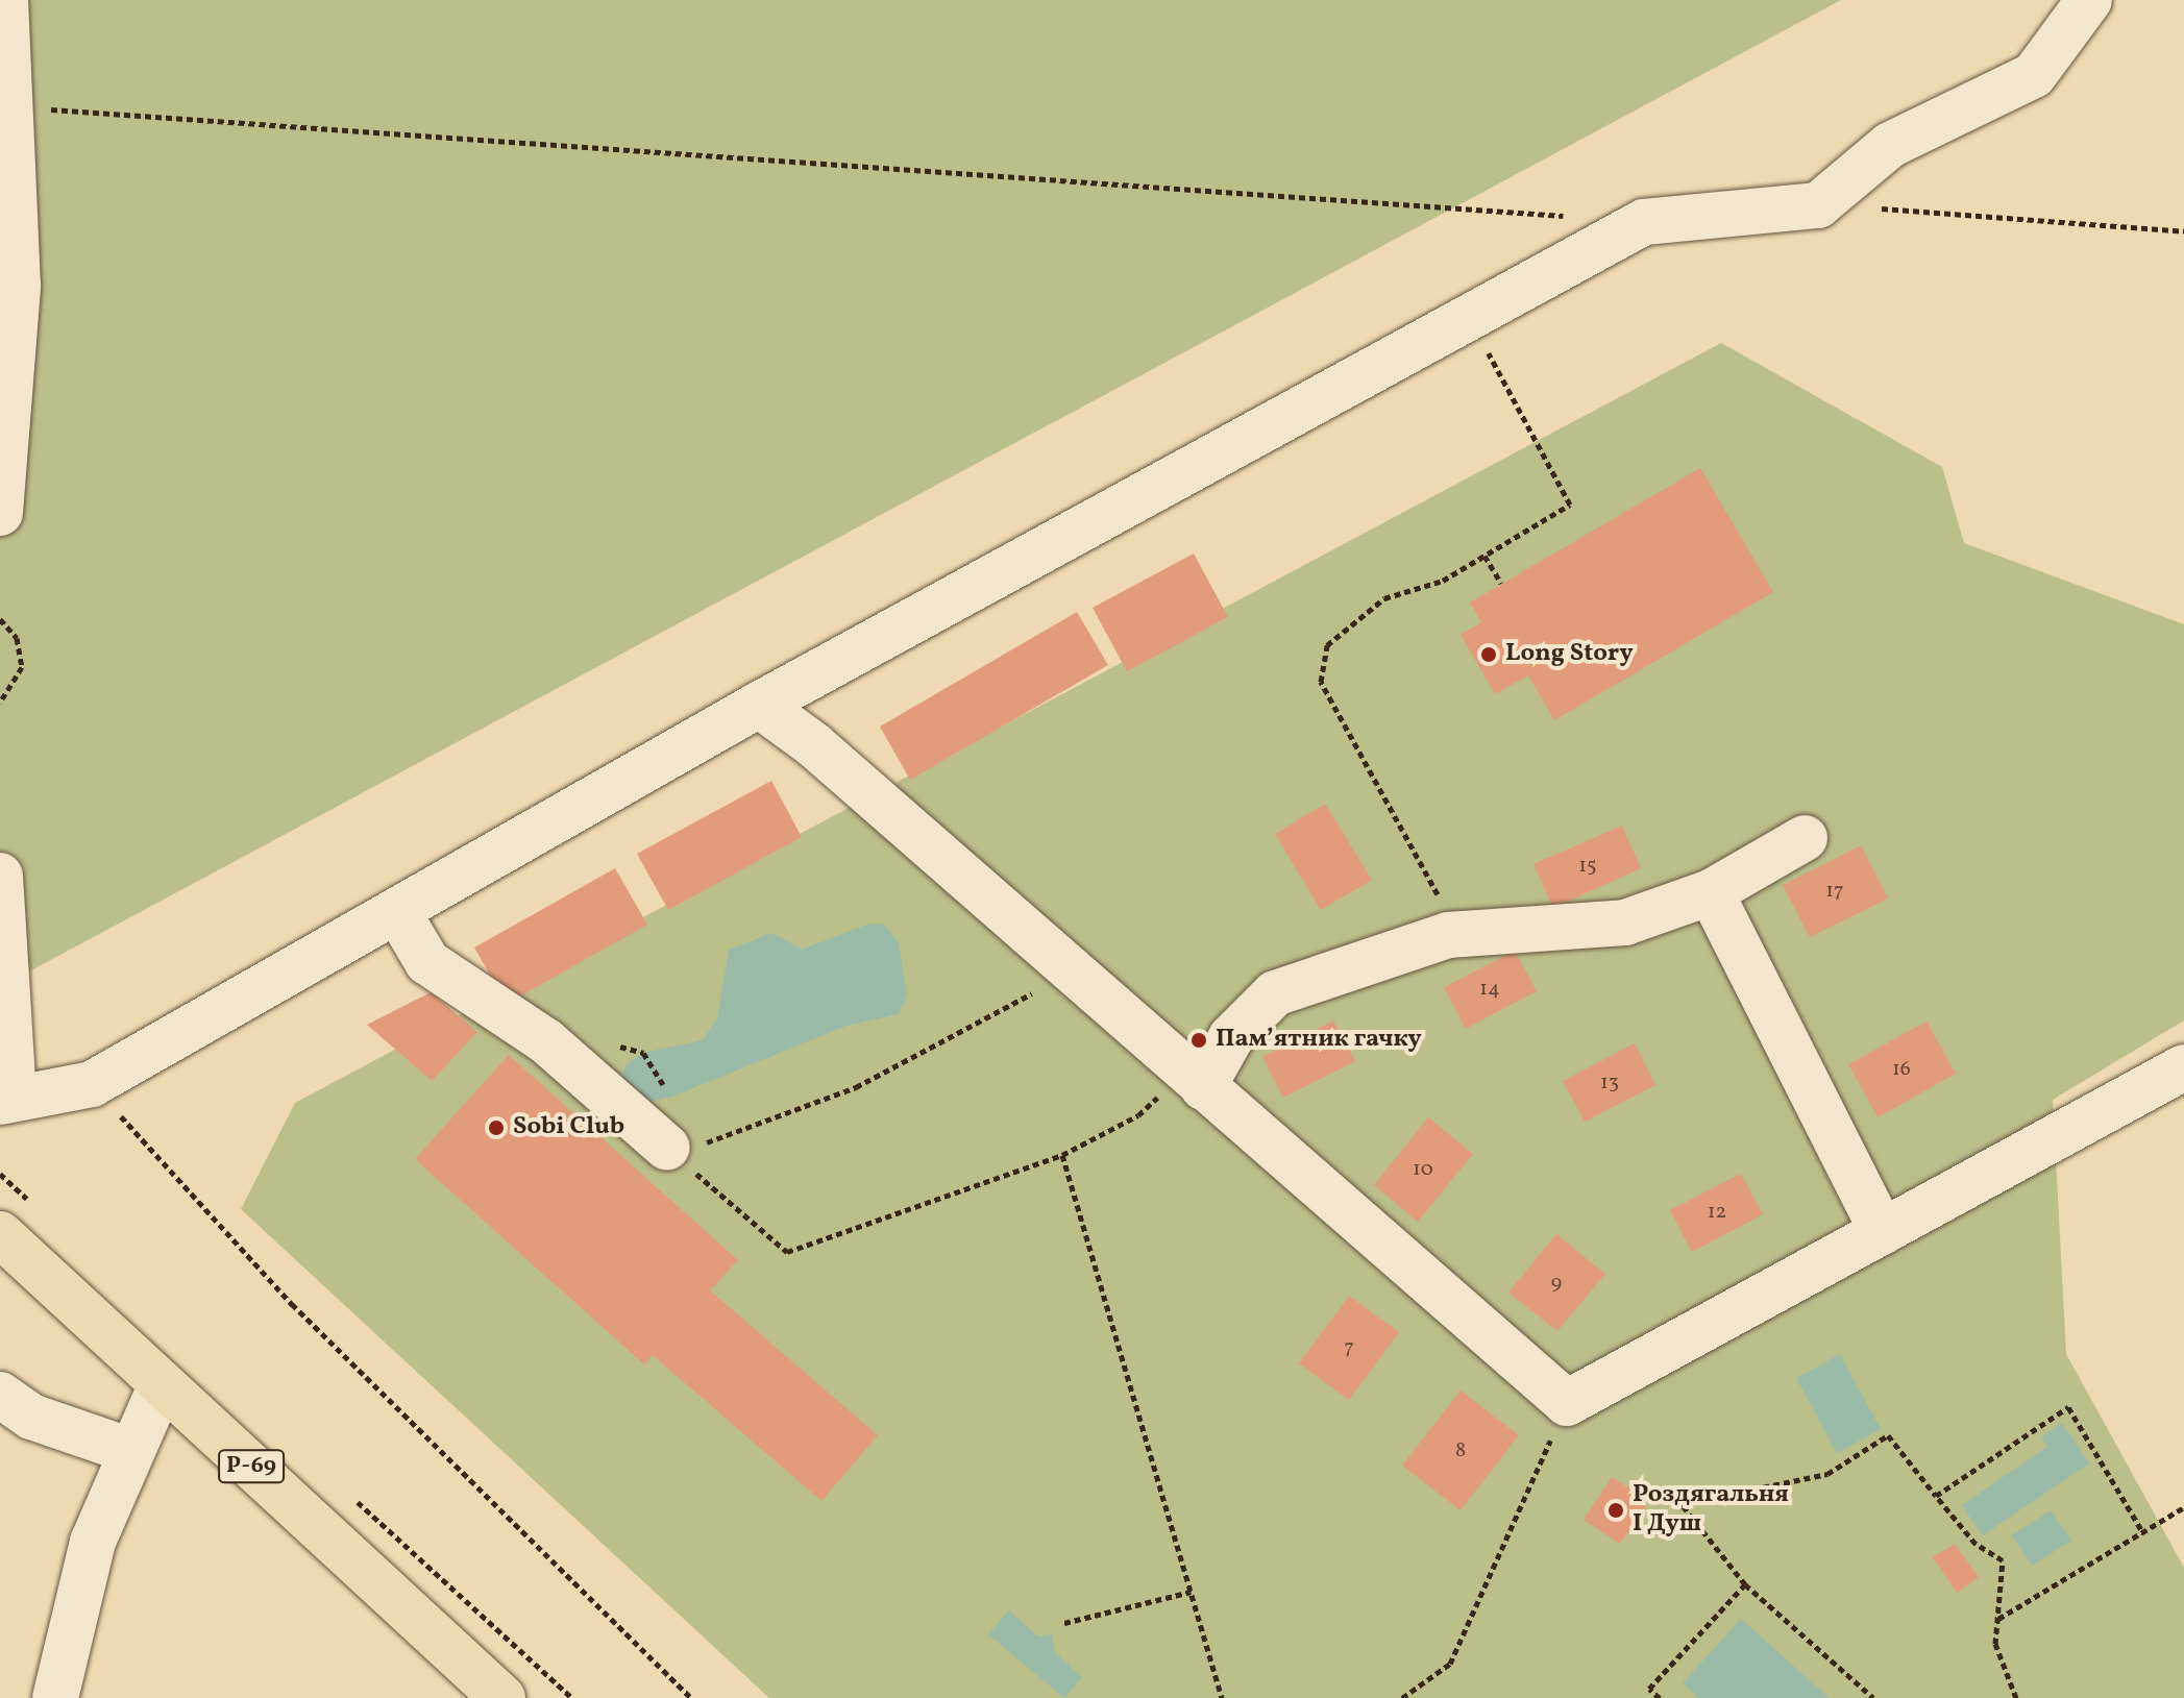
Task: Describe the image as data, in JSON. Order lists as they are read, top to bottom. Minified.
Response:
{"streets":{"main road":["Р-69"]},"places":["Long Story","Памʼятник гачку","Sobi Club","Роздягальня І Душ"],"house_numbers":["15","17","14","16","13","10","12","9","7","8"]}
